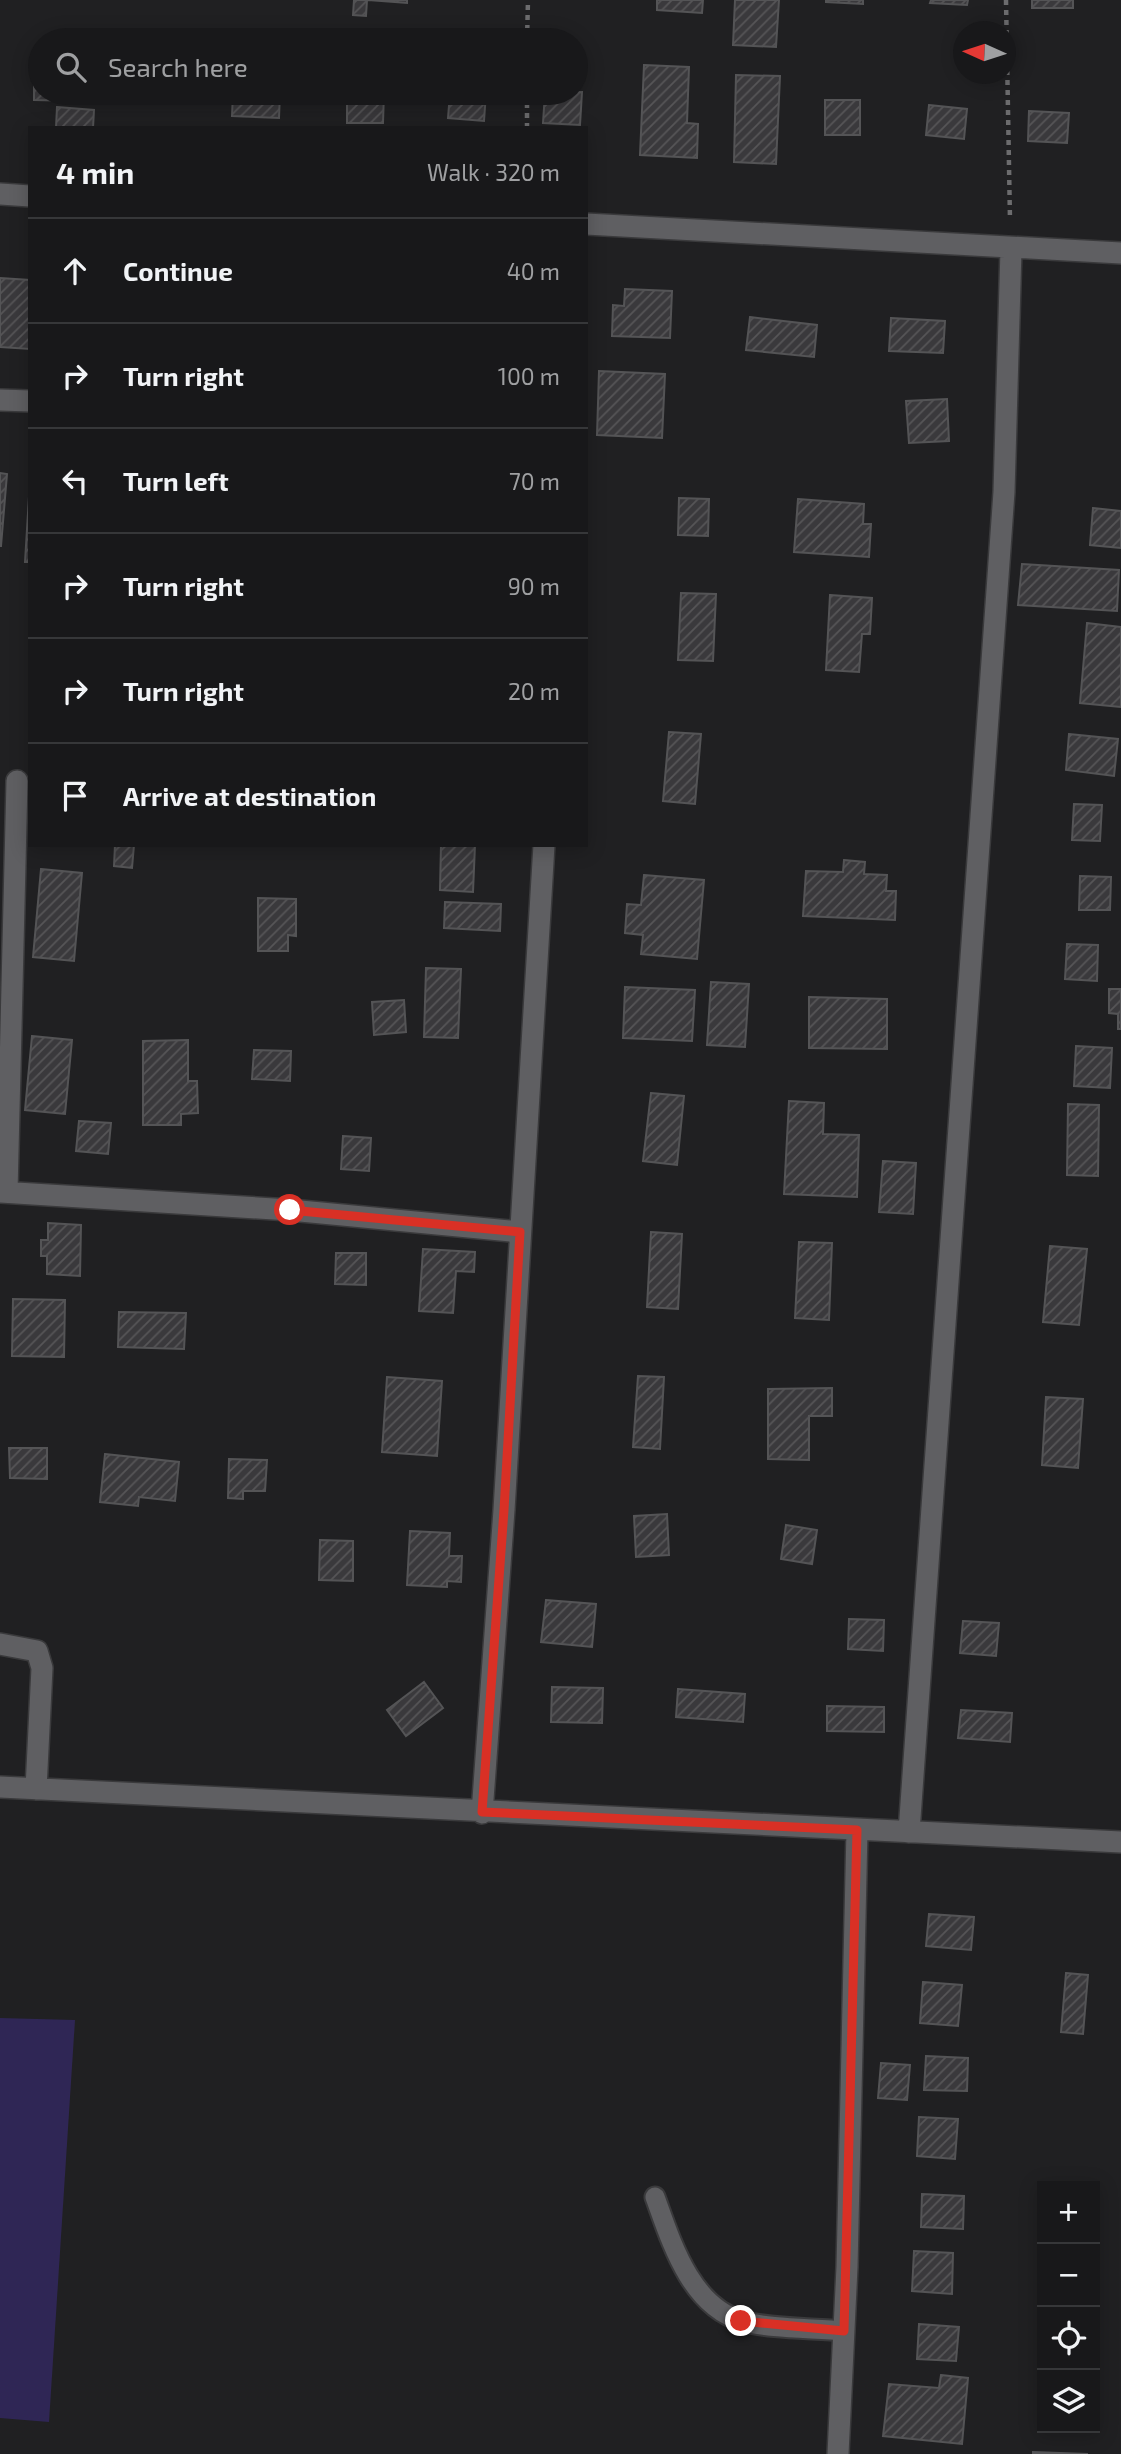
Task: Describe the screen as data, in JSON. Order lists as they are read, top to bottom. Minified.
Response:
{"north":"left","page":{"search":"Search here","heading":["4 min","Walk · 320 m"],"list":[["Continue","40 m"],["Turn right","100 m"],["Turn left","70 m"],["Turn right","90 m"],["Turn right","20 m"],"Arrive at destination"],"map_buttons":["+","−"]}}
